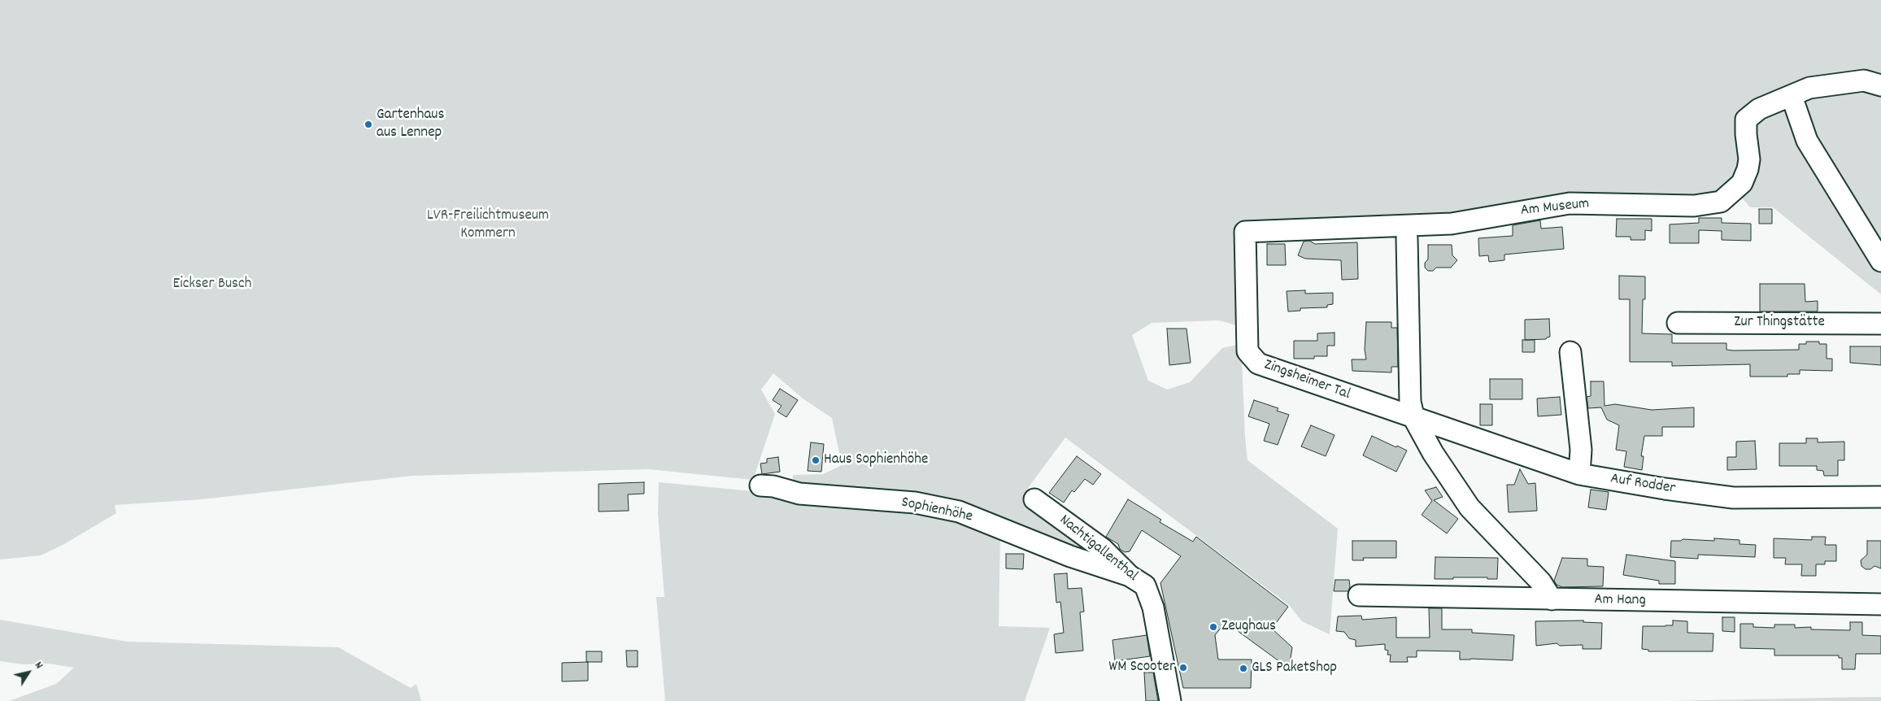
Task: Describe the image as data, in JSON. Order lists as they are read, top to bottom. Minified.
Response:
{"streets":{"street":["Am Museum","Zur Thingstätte","Zingsheimer Tal","Auf Rodder","Sophienhöhe","Nachtigallenthal","Am Hang"]},"crossings":[["Am Museum","Zingsheimer Tal"],["Zingsheimer Tal","Auf Rodder"],["Sophienhöhe","Nachtigallenthal"]],"parks":["LVR-Freilichtmuseum Kommern","Eickser Busch"],"places":["Gartenhaus aus Lennep","Haus Sophienhöhe","Zeughaus","WM Scooter","GLS PaketShop"],"north":"top right"}
